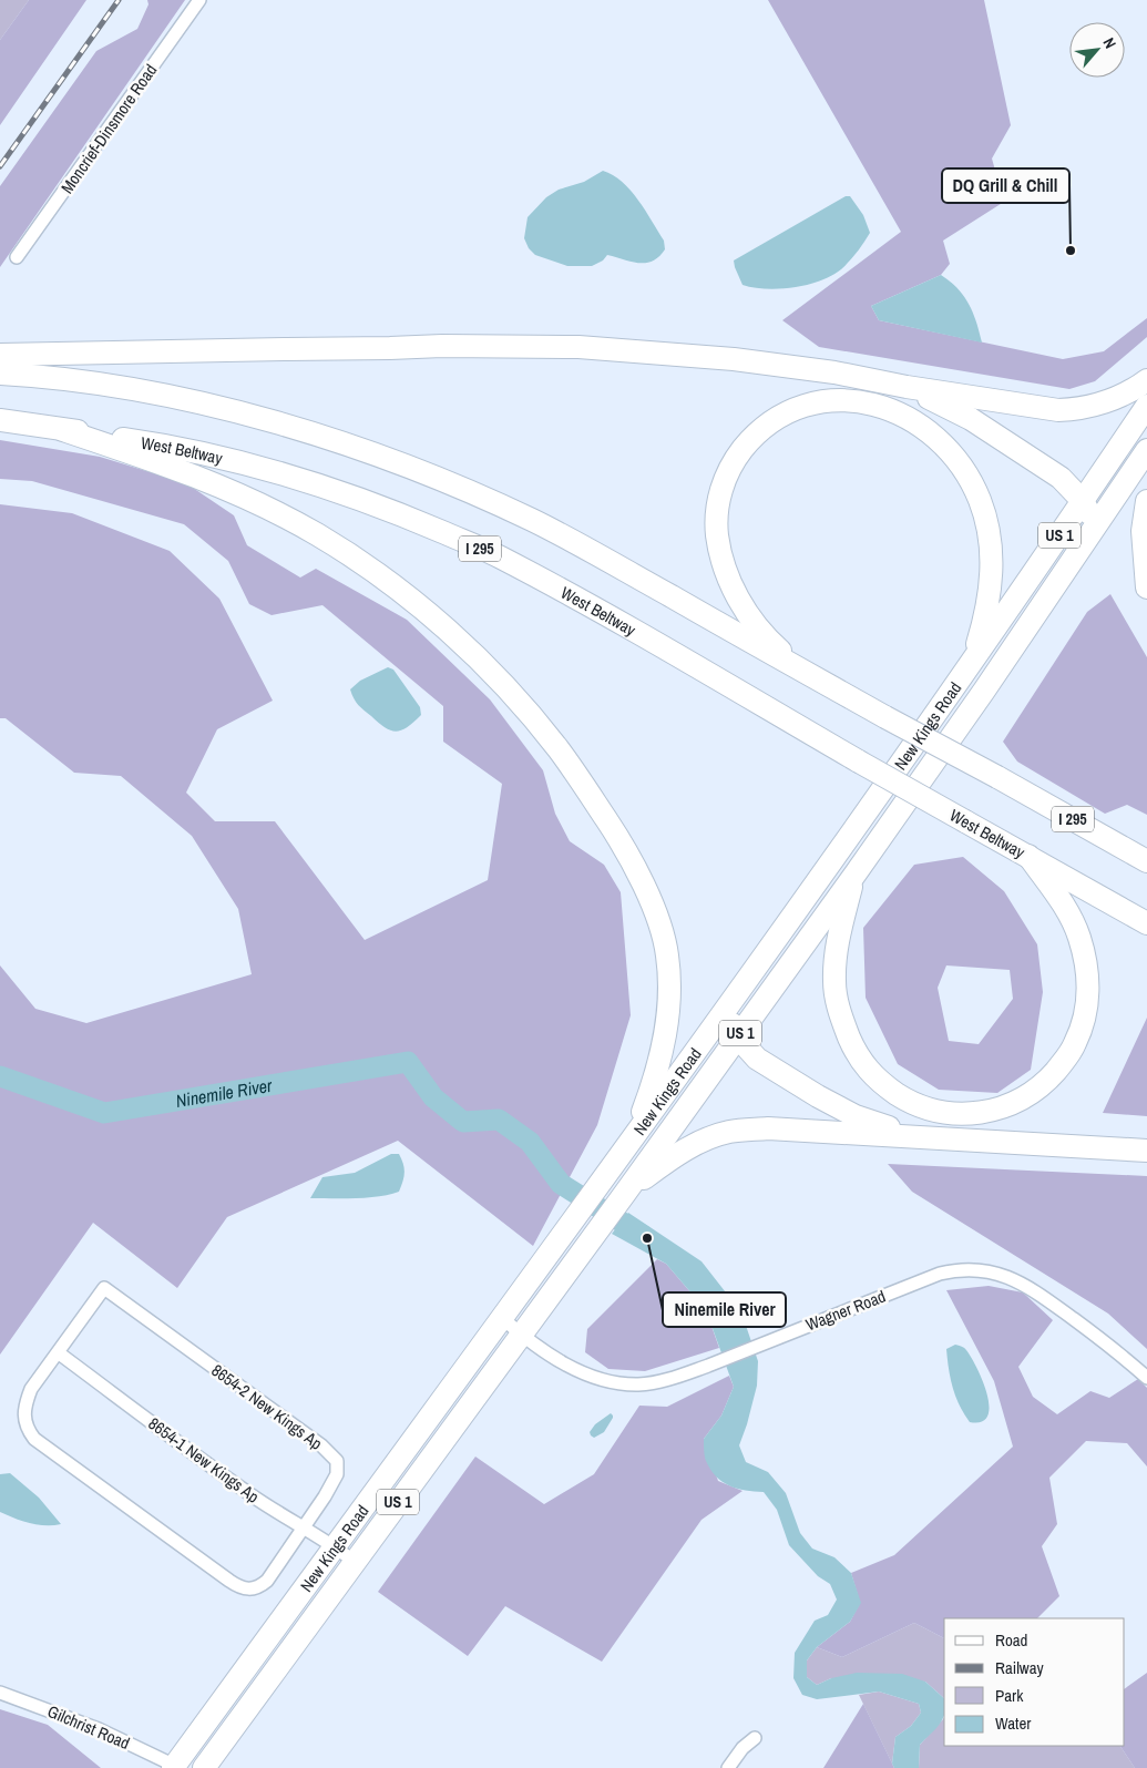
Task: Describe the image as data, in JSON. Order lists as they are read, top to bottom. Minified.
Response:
{"streets":{"highway":["West Beltway","US 1","I 295","New Kings Road"],"street":["Moncrief-Dinsmore Road","Wagner Road","8654-2 New Kings Ap","8654-1 New Kings Ap","Gilchrist Road"]},"crossings":[["New Kings Road","Wagner Road"],["New Kings Road","8654-1 New Kings Ap"],["New Kings Road","Gilchrist Road"],["8654-2 New Kings Ap","8654-1 New Kings Ap"]],"water":["Ninemile River"],"places":["DQ Grill & Chill","Ninemile River"],"legend":["Road","Railway","Park","Water"],"north":"top right"}
